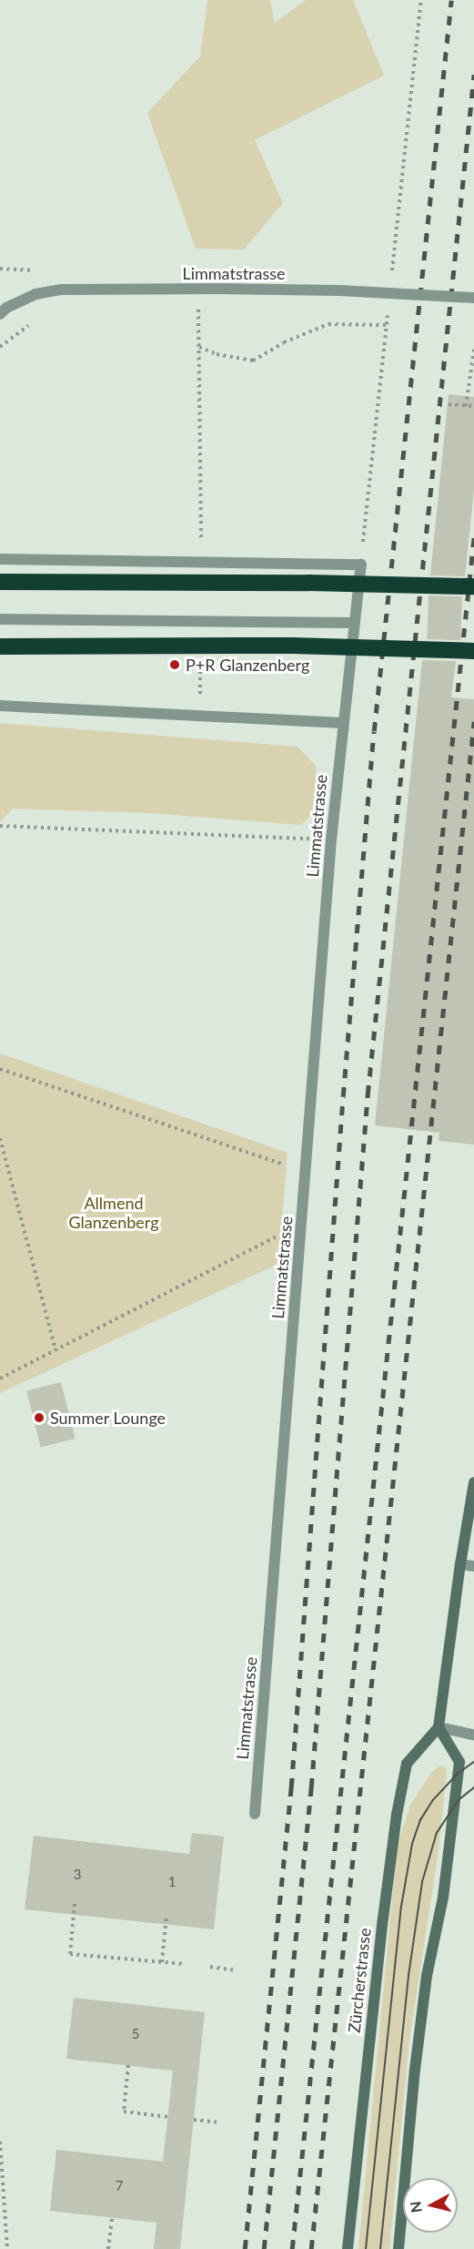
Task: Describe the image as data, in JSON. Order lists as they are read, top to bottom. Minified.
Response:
{"streets":{"main road":["Zürcherstrasse"],"street":["Limmatstrasse"]},"parks":["Allmend Glanzenberg"],"places":["P+R Glanzenberg","Summer Lounge"],"house_numbers":["3","1","5","7"],"north":"left"}
